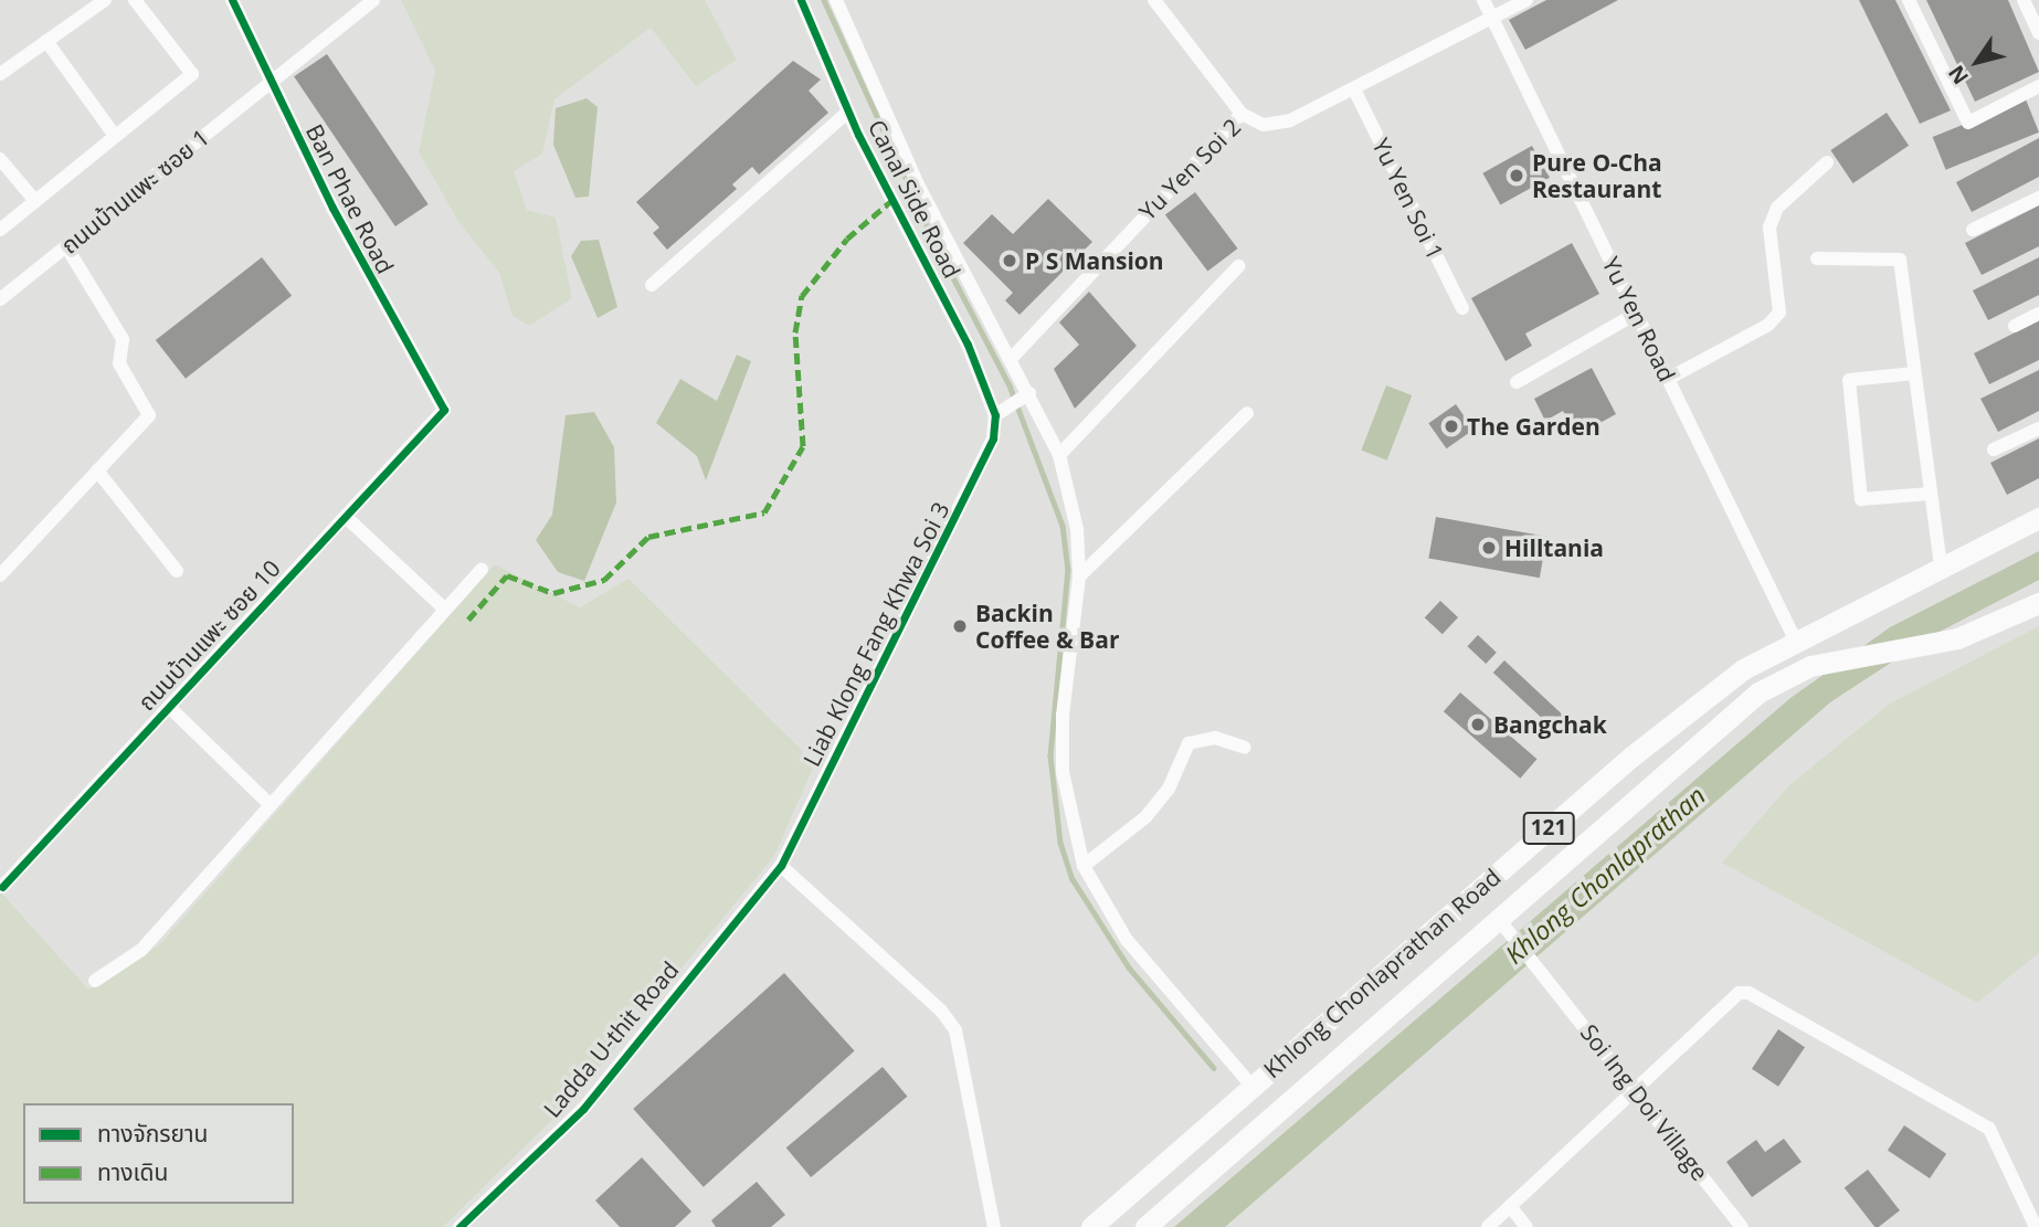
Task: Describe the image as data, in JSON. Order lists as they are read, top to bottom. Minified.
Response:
{"streets":{"main road":["121","Khlong Chonlaprathan Road"],"street":["Yu Yen Soi 2","ถนนบ้านแพะ ซอย 1","Ban Phae Road","Canal Side Road","Yu Yen Soi 1","Yu Yen Road","Liab Klong Fang Khwa Soi 3","ถนนบ้านแพะ ซอย 10","Ladda U-thit Road","Soi Ing Doi Village"]},"crossings":[["Yu Yen Soi 2","Yu Yen Soi 1"],["Yu Yen Soi 2","Yu Yen Road"],["ถนนบ้านแพะ ซอย 1","Ban Phae Road"],["Ban Phae Road","ถนนบ้านแพะ ซอย 10"],["Canal Side Road","Liab Klong Fang Khwa Soi 3"],["Yu Yen Road","Khlong Chonlaprathan Road"],["Liab Klong Fang Khwa Soi 3","Ladda U-thit Road"],["Khlong Chonlaprathan Road","Soi Ing Doi Village"]],"water":["Khlong Chonlaprathan"],"places":["Pure O-Cha Restaurant","P S Mansion","The Garden","Hilltania","Backin Coffee & Bar","Bangchak"],"legend":["ทางจักรยาน","ทางเดิน"],"north":"bottom left"}
